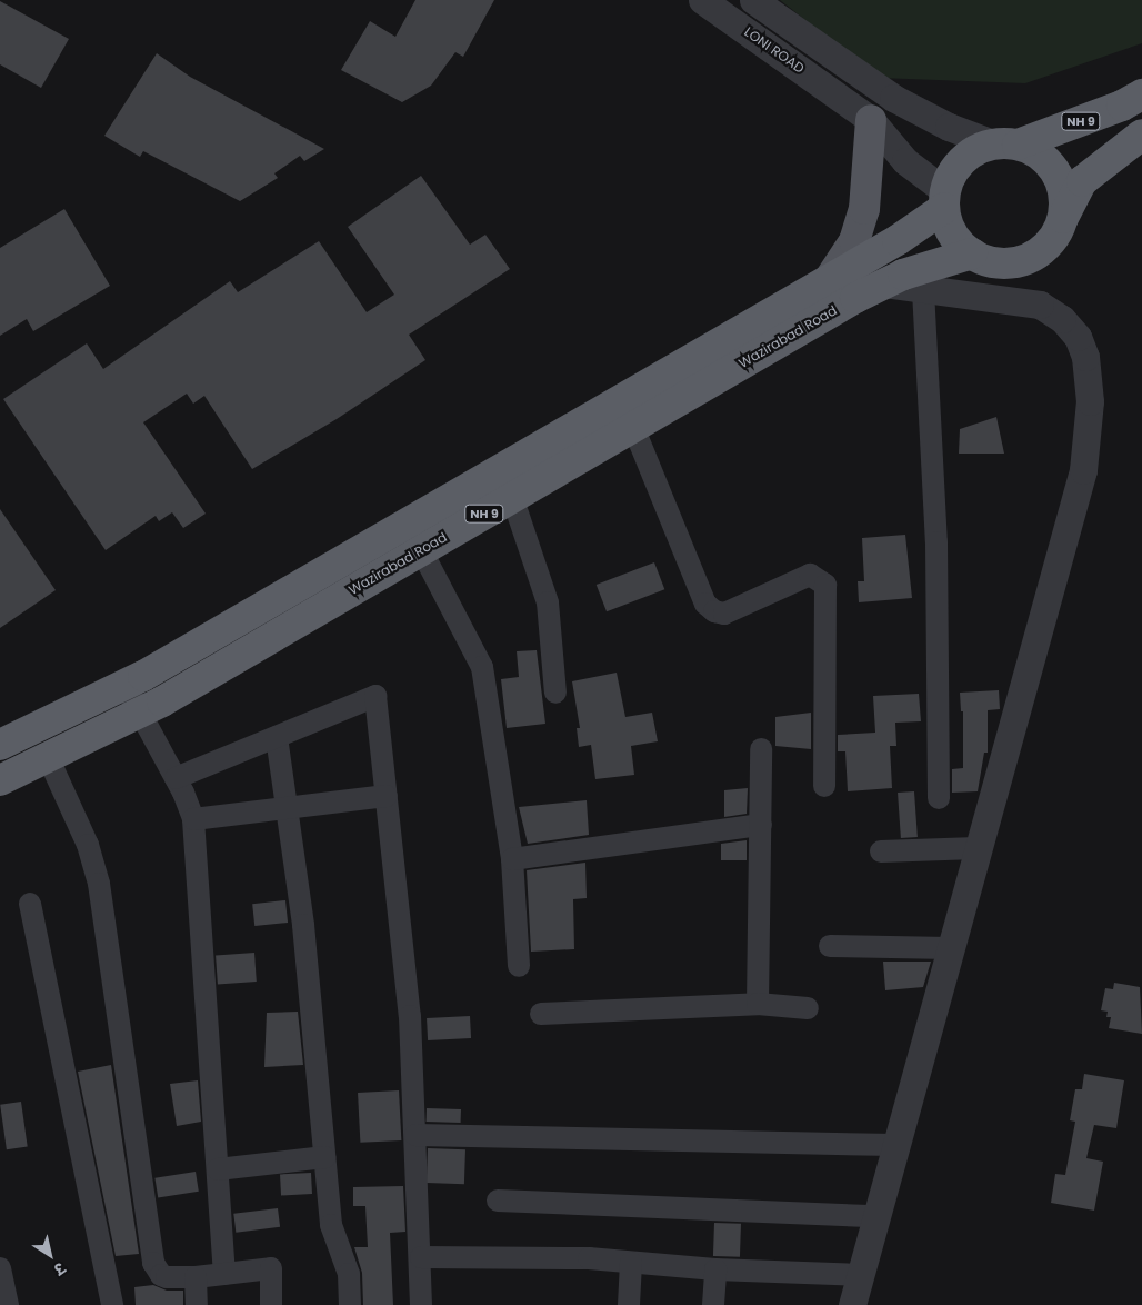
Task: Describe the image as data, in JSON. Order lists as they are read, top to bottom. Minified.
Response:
{"streets":{"highway":["NH 9","Wazirabad Road"],"street":["LONI ROAD"]},"crossings":[["LONI ROAD","NH 9"],["LONI ROAD","Wazirabad Road"],["NH 9","Wazirabad Road"]],"north":"bottom right"}
